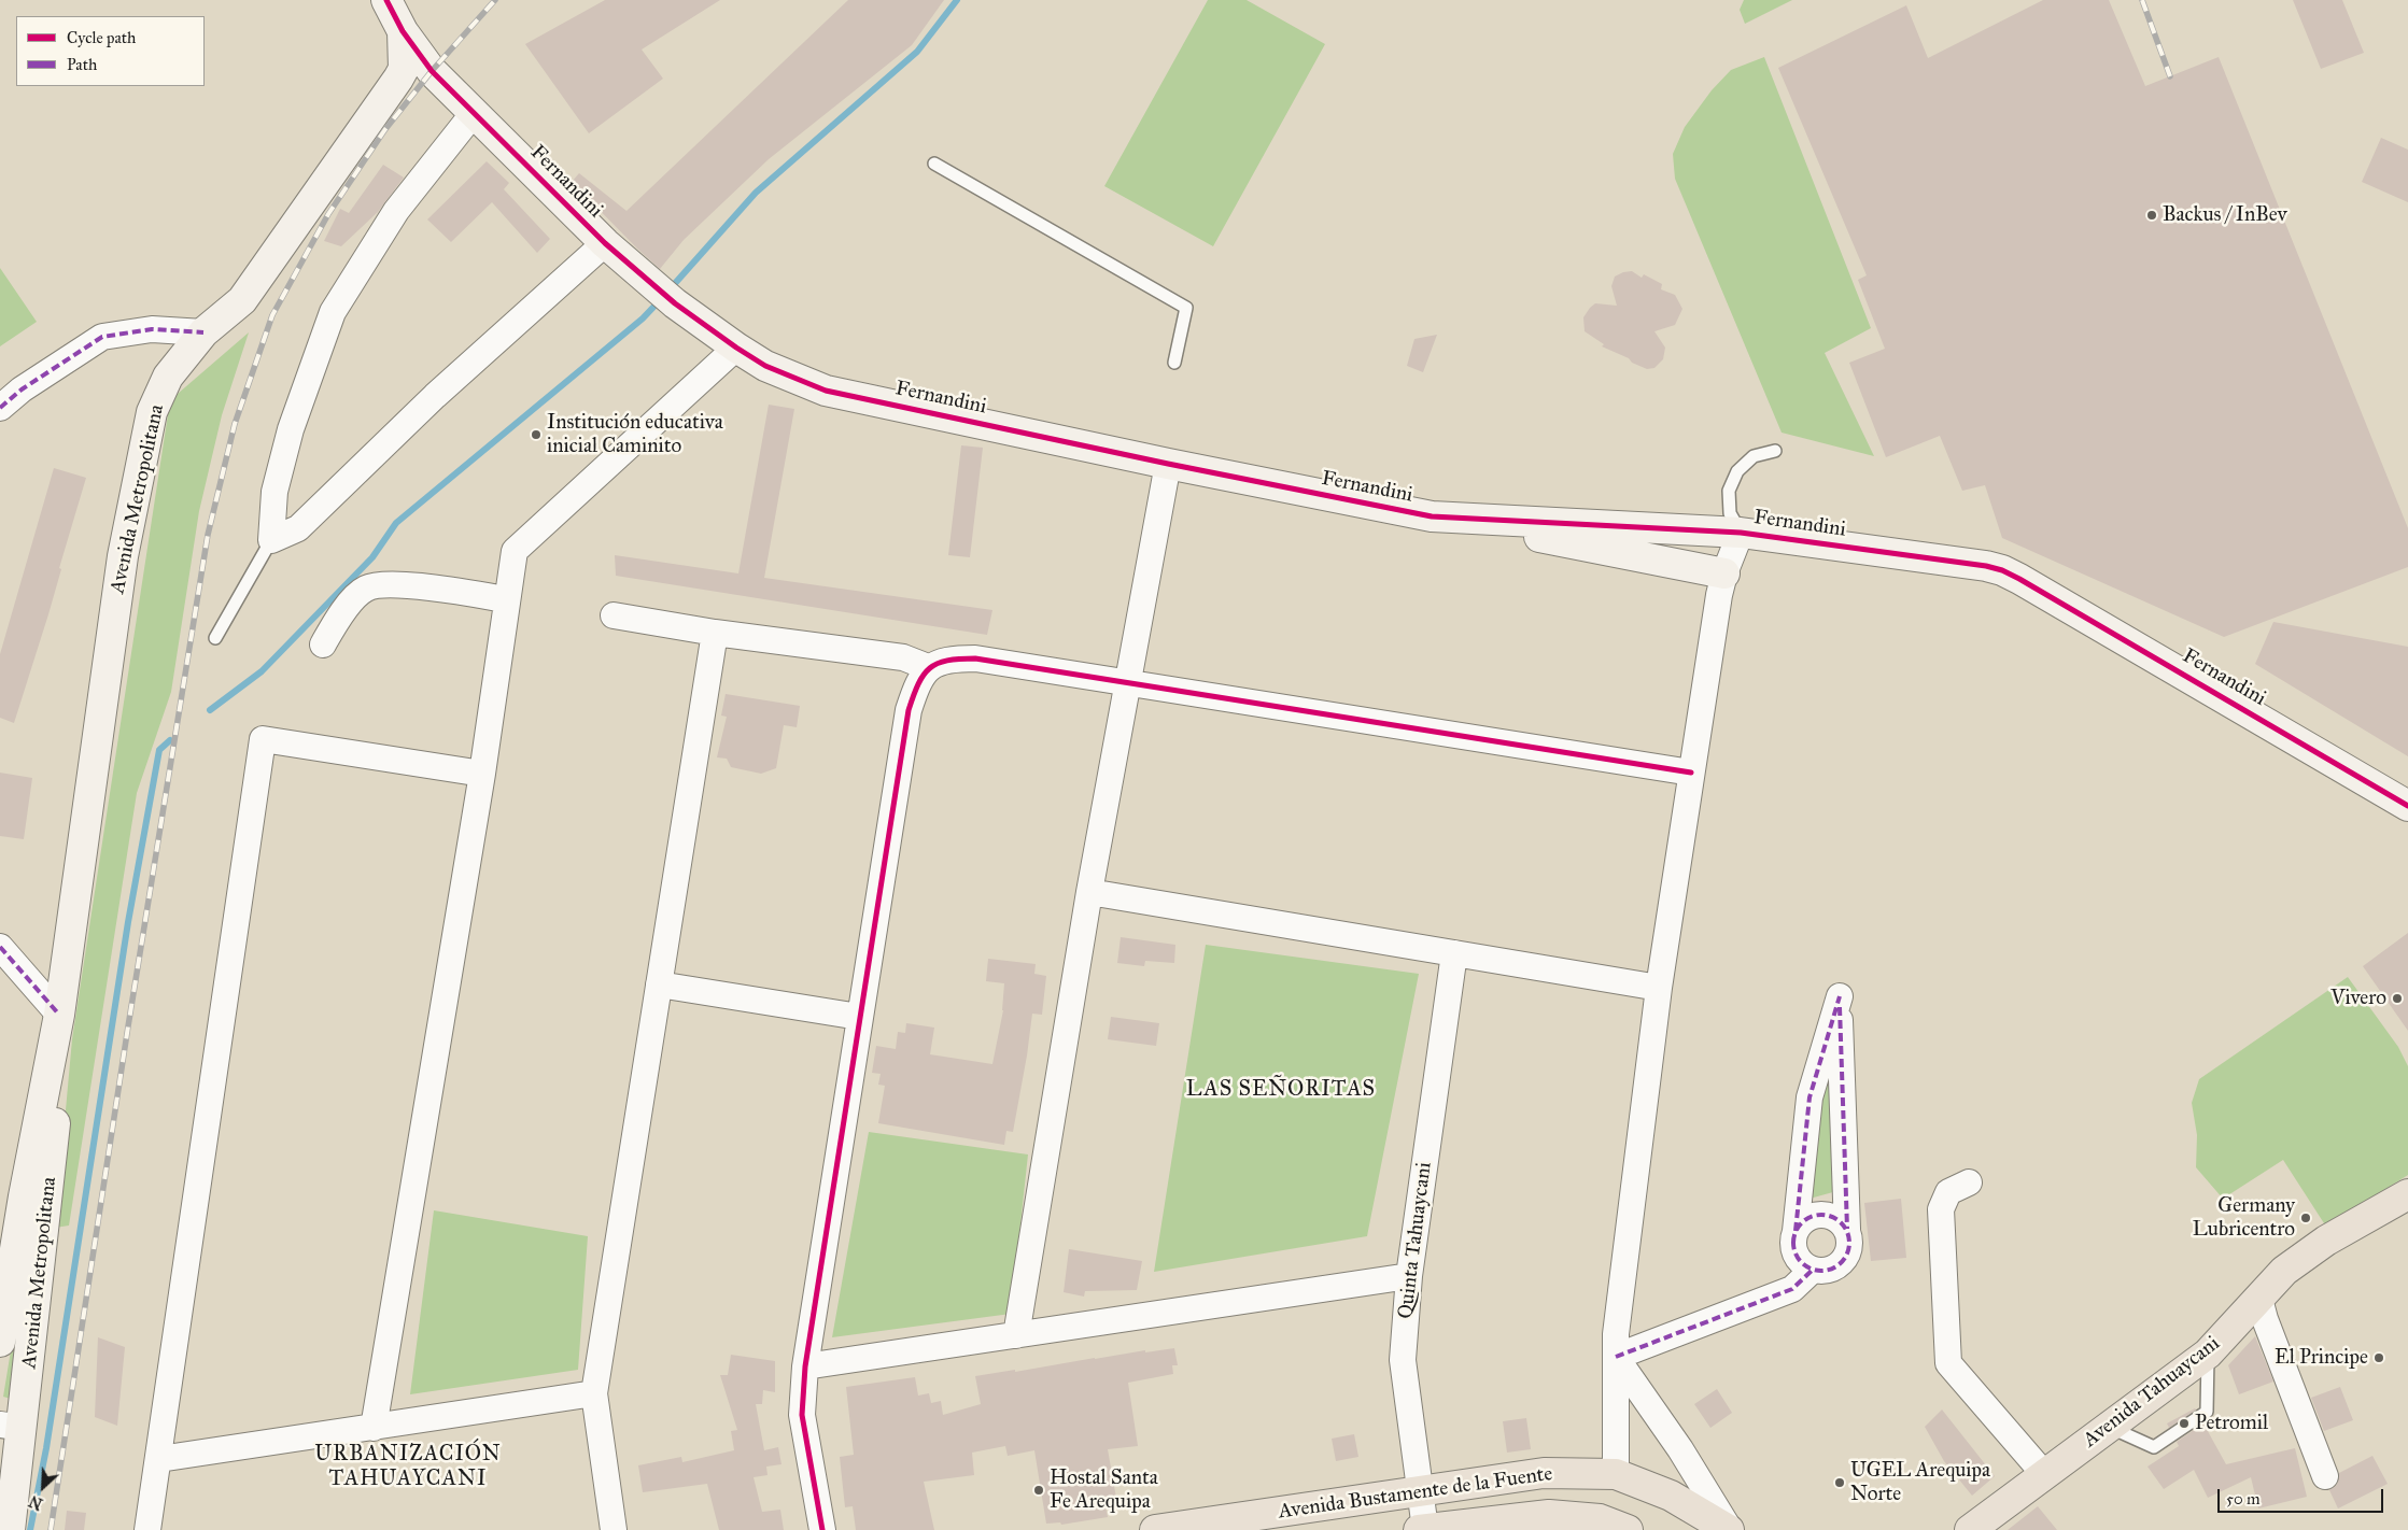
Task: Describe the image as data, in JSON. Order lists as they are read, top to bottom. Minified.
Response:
{"streets":{"main road":["Avenida Tahuaycani","Avenida Bustamente de la Fuente"],"street":["Fernandini","Avenida Metropolitana","Quinta Tahuaycani"]},"crossings":[["Fernandini","Avenida Metropolitana"],["Quinta Tahuaycani","Avenida Bustamente de la Fuente"]],"districts":["LAS SEÑORITAS","URBANIZACIÓN TAHUAYCANI"],"places":["Backus / InBev","Institución educativa inicial Caminito","Vivero","Germany Lubricentro","El Principe","Petromil","UGEL Arequipa Norte","Hostal Santa Fe Arequipa"],"legend":["Cycle path","Path"],"scale_bar":"50 m","north":"bottom left"}
